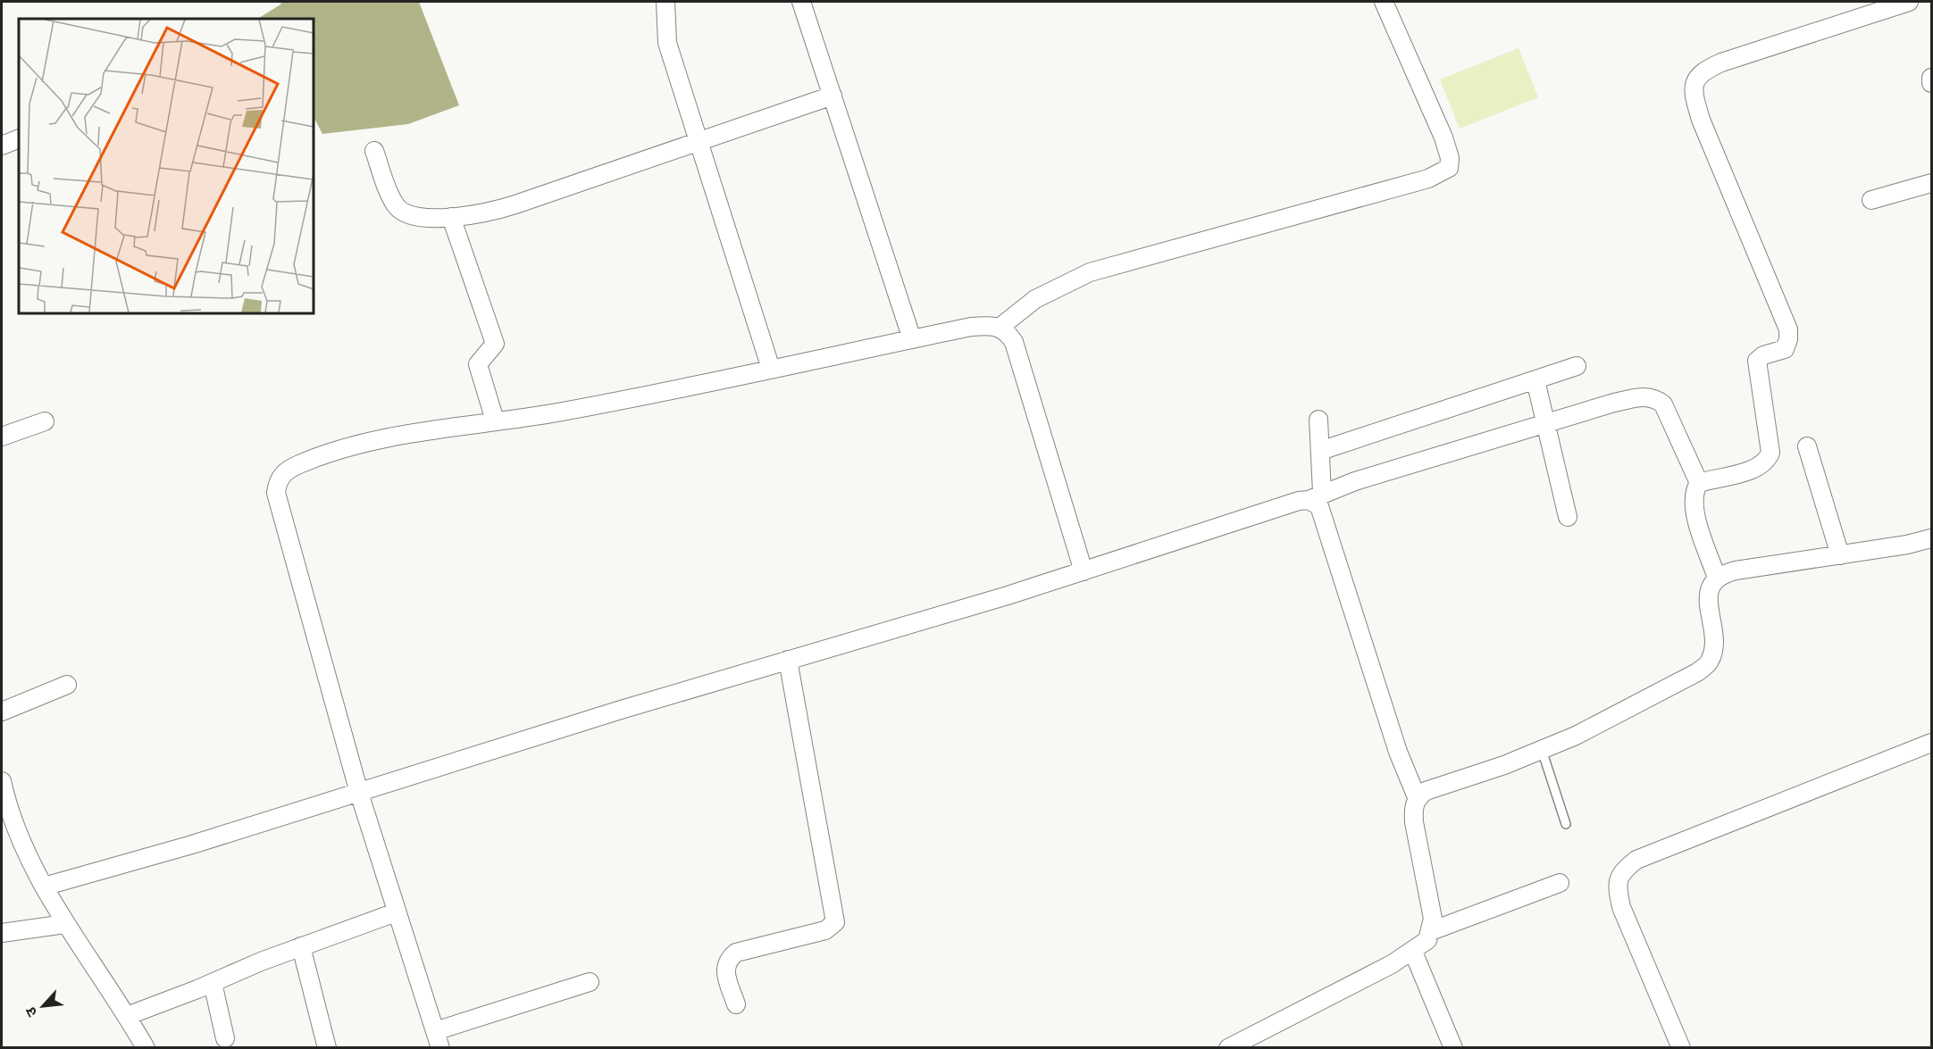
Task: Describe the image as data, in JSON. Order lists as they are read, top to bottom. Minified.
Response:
{"north":"bottom left"}
